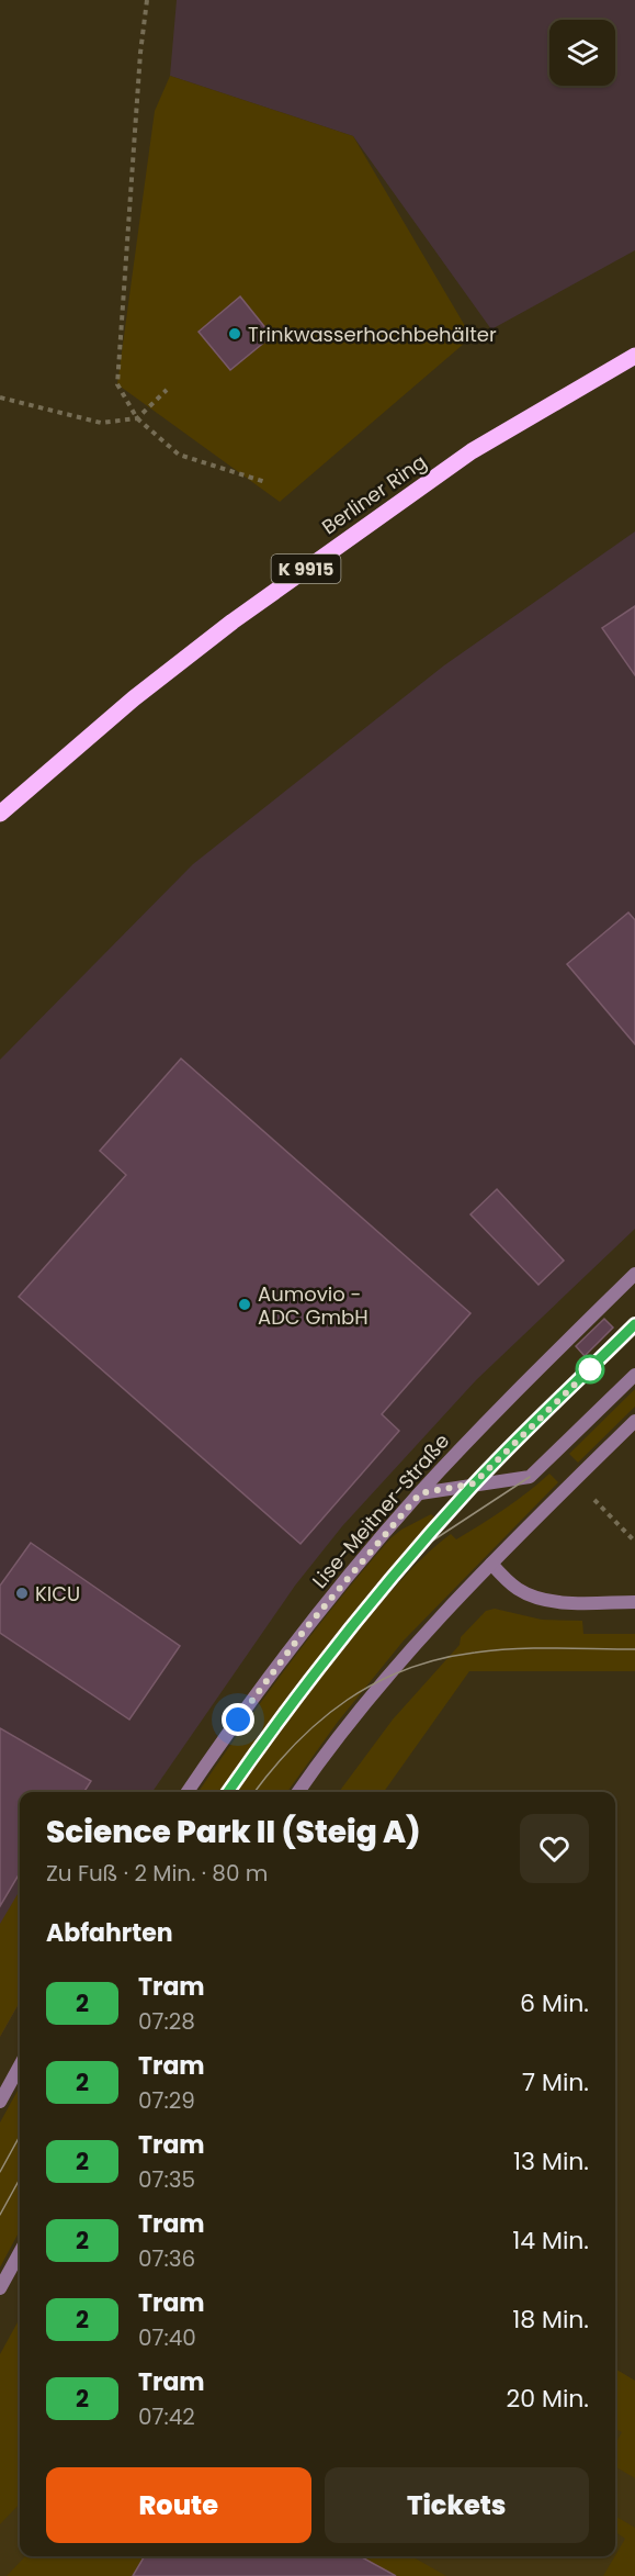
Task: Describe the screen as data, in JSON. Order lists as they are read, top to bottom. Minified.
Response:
{"streets":{"main road":["Berliner Ring","K 9915"],"street":["Lise-Meitner-Straße"]},"places":["Trinkwasserhochbehälter","Aumovio - ADC GmbH","KICU"],"lines":["tram line 2"],"page":{"heading":[["Science Park II (Steig A)","Zu Fuß · 2 Min. · 80 m"],"Abfahrten"],"list":[{"mark":"2","name":"Tram","note":"07:28","value":"6 Min."},{"mark":"2","name":"Tram","note":"07:29","value":"7 Min."},{"mark":"2","name":"Tram","note":"07:35","value":"13 Min."},{"mark":"2","name":"Tram","note":"07:36","value":"14 Min."},{"mark":"2","name":"Tram","note":"07:40","value":"18 Min."},{"mark":"2","name":"Tram","note":"07:42","value":"20 Min."}],"buttons":["Route","Tickets"]}}
